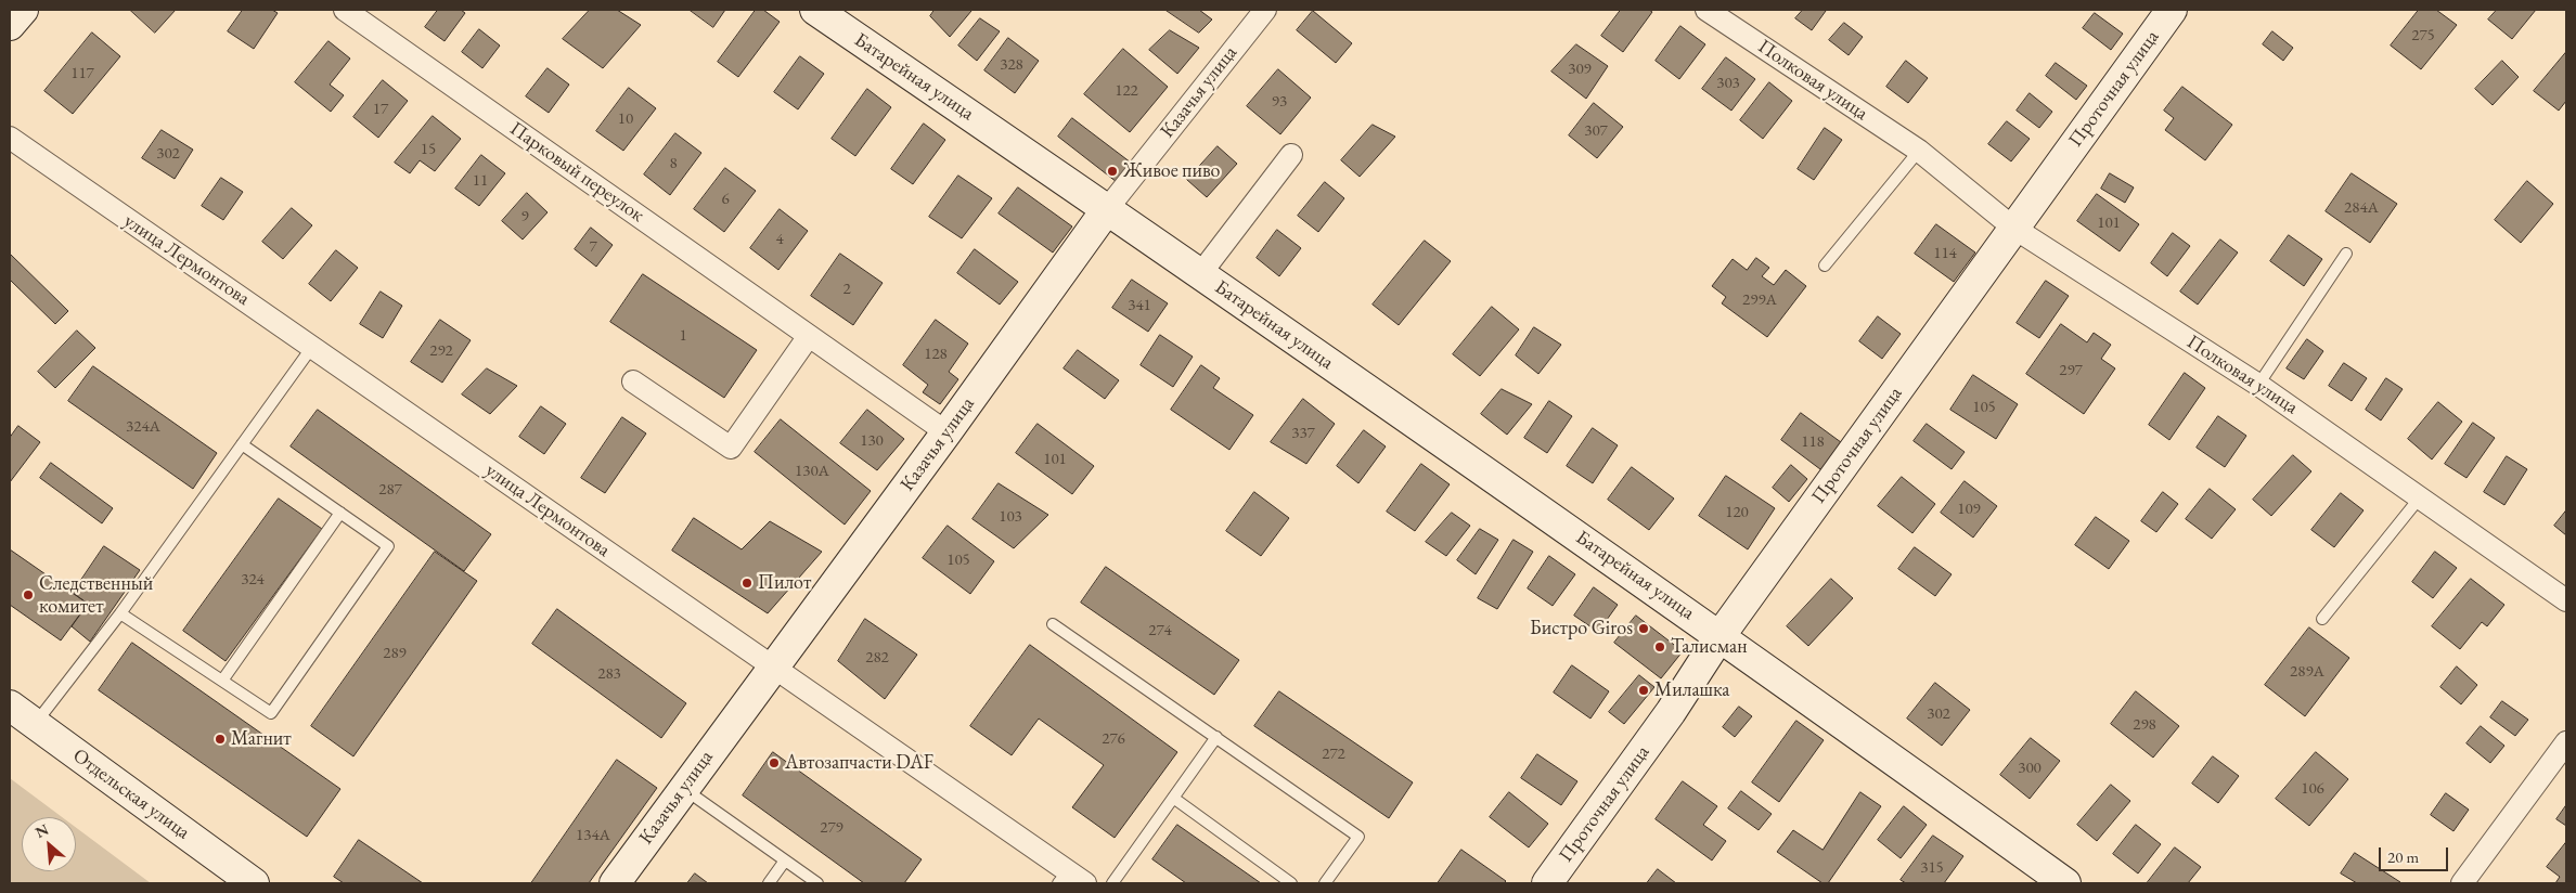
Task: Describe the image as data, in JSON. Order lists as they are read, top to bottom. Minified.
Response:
{"streets":{"street":["Батарейная улица","Полковая улица","Проточная улица","Казачья улица","Парковый переулок","улица Лермонтова","Отдельская улица"]},"crossings":[["Батарейная улица","Проточная улица"],["Батарейная улица","Казачья улица"],["Полковая улица","Проточная улица"],["Казачья улица","Парковый переулок"],["Казачья улица","улица Лермонтова"]],"places":["Живое пиво","Пилот","Следственный комитет","Бистро Giros","Талисман","Милашка","Магнит","Автозапчасти DAF"],"house_numbers":["275","328","309","117","303","122","93","17","10","307","15","302","8","11","6","284А","9","101","4","7","114","2","299А","341","1","292","128","297","105","324А","337","130","118","101","130А","287","109","120","103","105","324","274","289","282","289А","283","302","298","276","272","300","106","279","134А","315"],"scale_bar":"20 m","north":"top left"}
